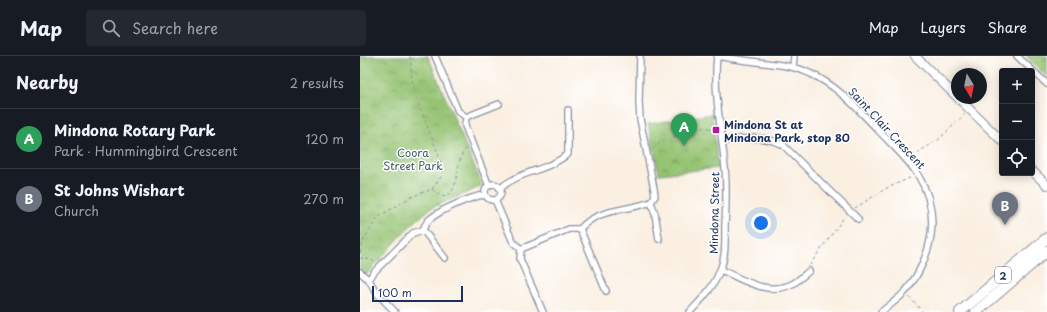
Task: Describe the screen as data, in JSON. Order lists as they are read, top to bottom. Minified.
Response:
{"streets":{"highway":["2"],"street":["Saint Clair Crescent","Mindona Street"]},"crossings":[["Saint Clair Crescent","Mindona Street"]],"parks":["Coora Street Park"],"places":{"transit":["Mindona St at Mindona Park, stop 80"]},"scale_bar":"100 m","north":"bottom","page":{"header":"Map","search":"Search here","nav":["Map","Layers","Share"],"heading":["Nearby","2 results"],"map_buttons":["+","−"],"list":[{"mark":"A","name":"Mindona Rotary Park","note":"Park · Hummingbird Crescent","value":"120 m"},{"mark":"B","name":"St Johns Wishart","note":"Church","value":"270 m"}],"pins":["A","B"],"scale":"100 m"}}
